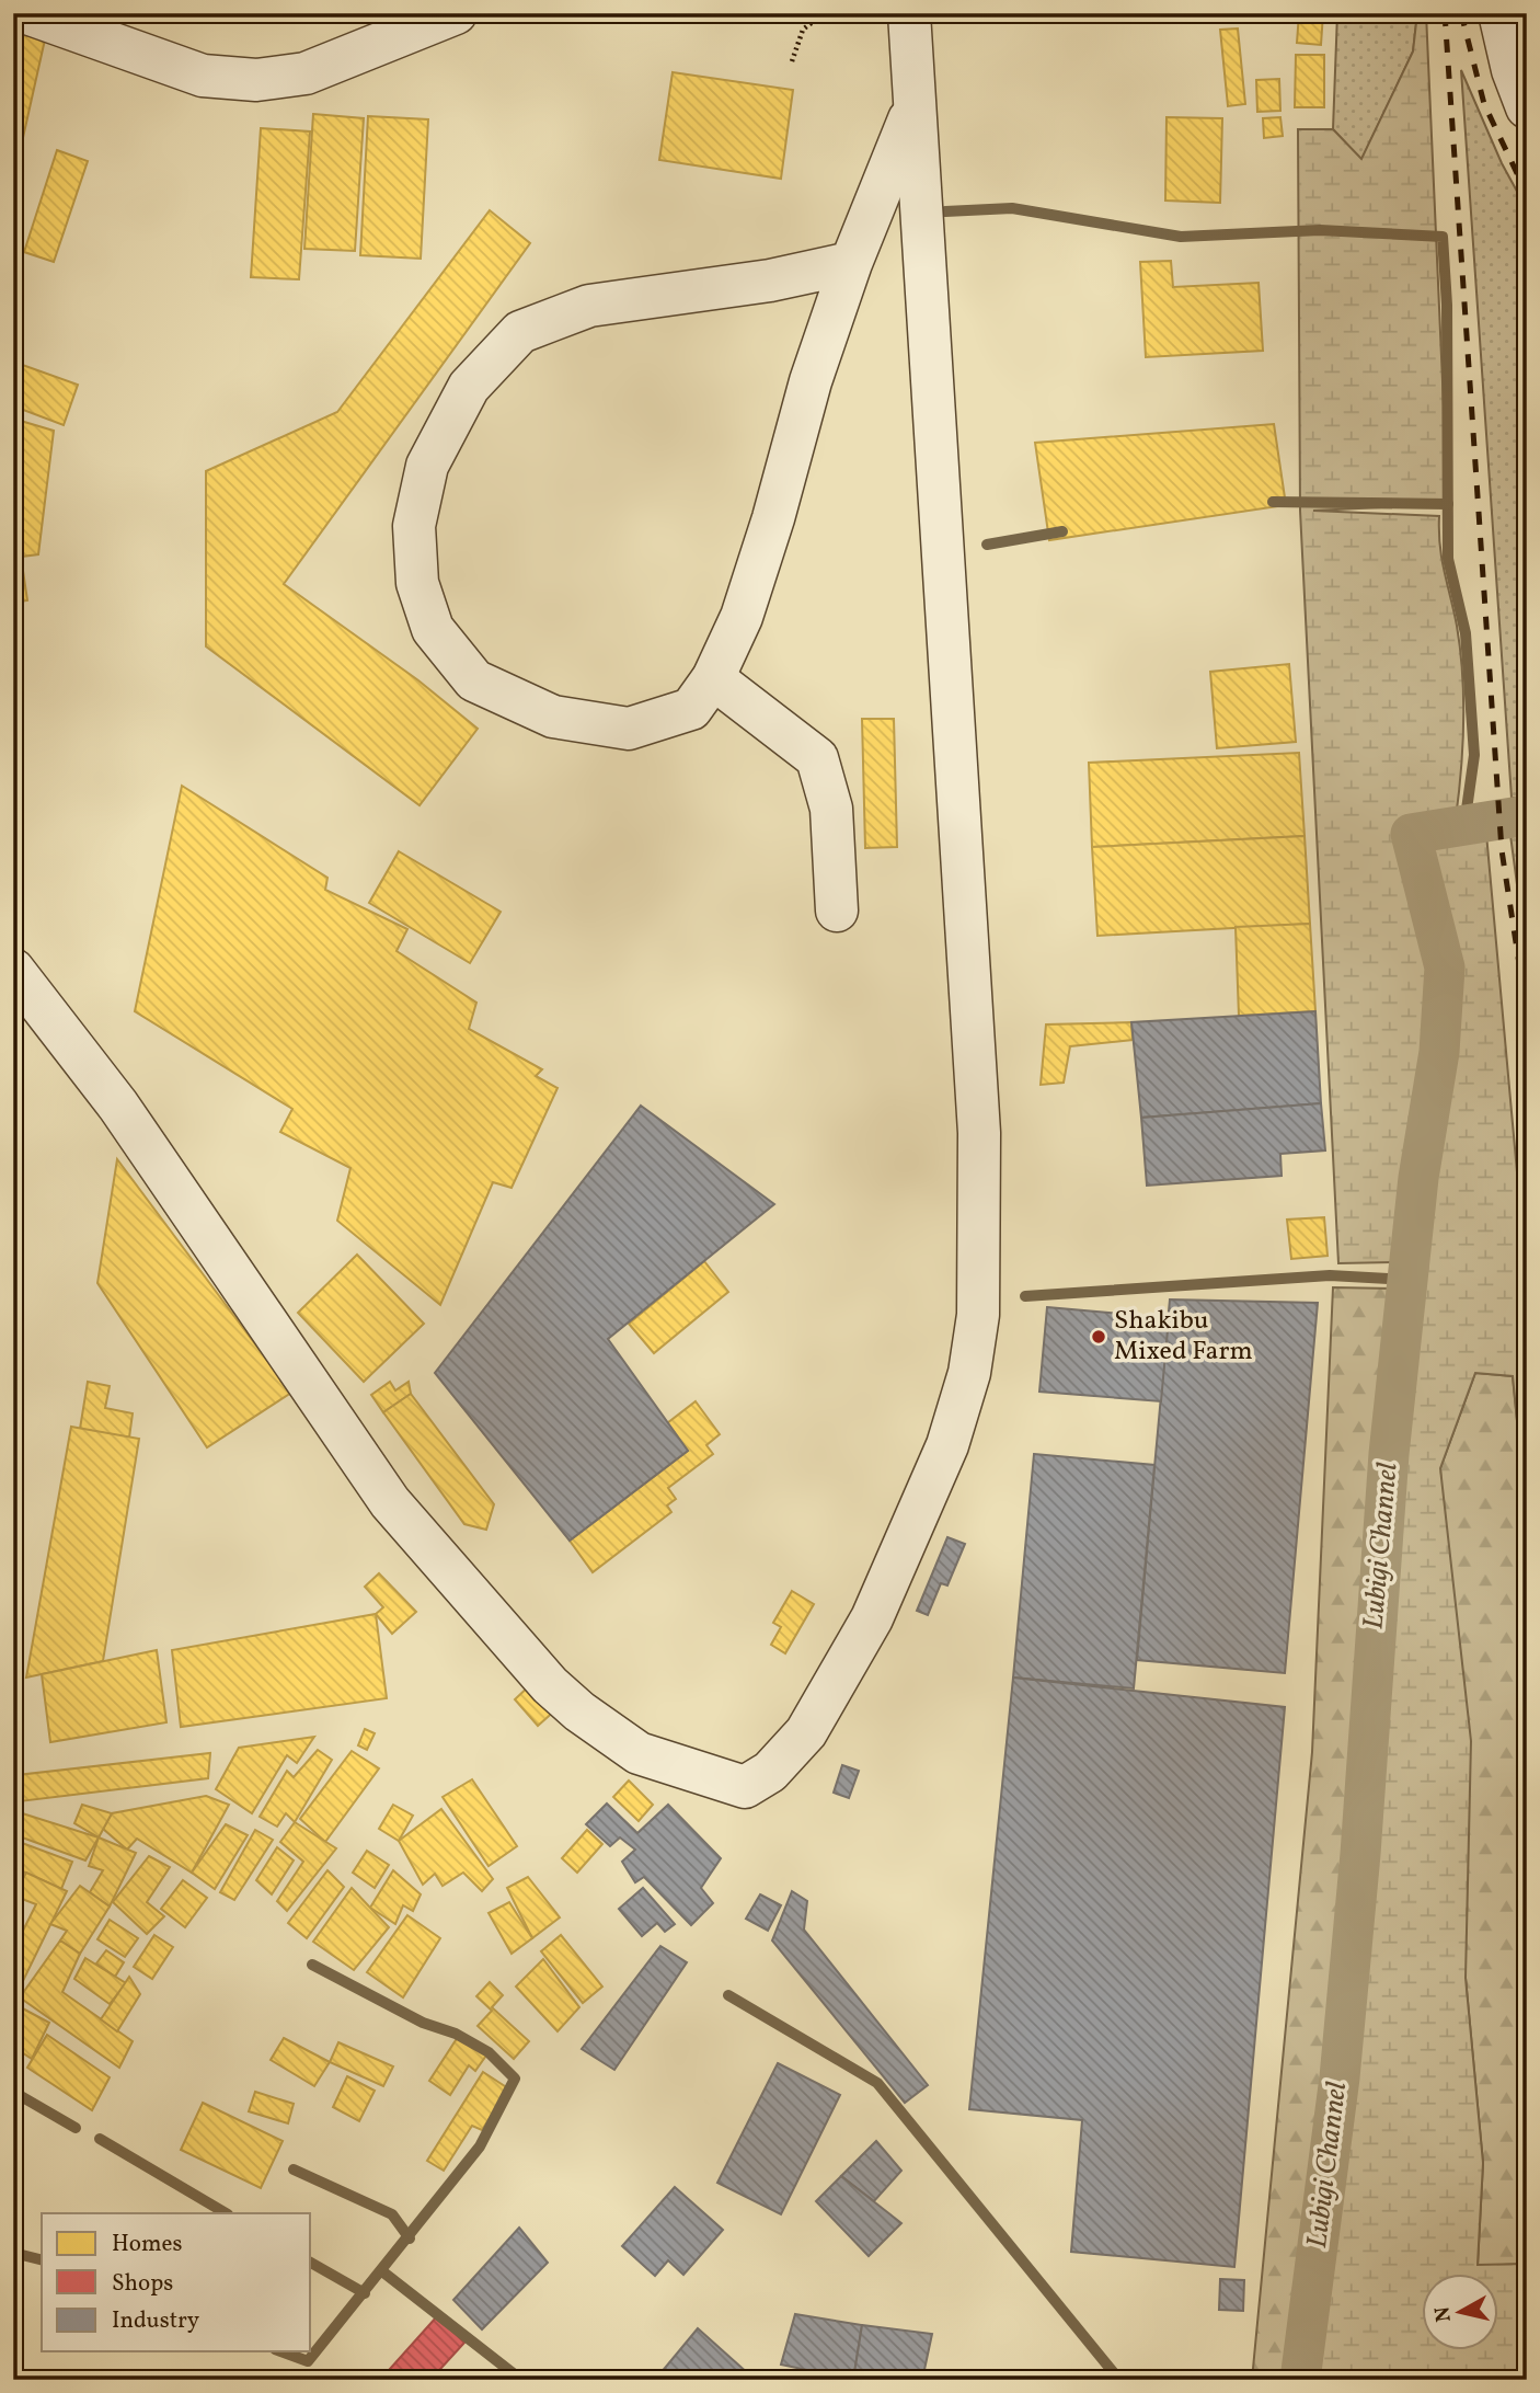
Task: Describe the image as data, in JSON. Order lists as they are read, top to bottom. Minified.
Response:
{"water":["Lubigi Channel"],"places":["Shakibu Mixed Farm"],"legend":["Homes","Shops","Industry"],"north":"left"}
